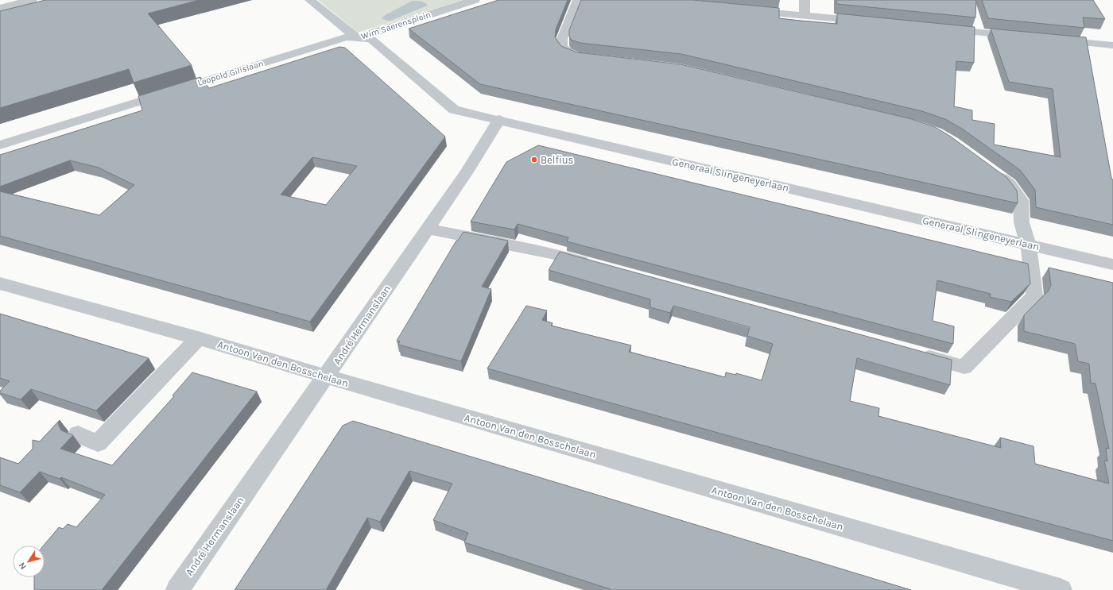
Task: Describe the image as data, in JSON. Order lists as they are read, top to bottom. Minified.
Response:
{"streets":{"street":["Wim Saerensplein","Leopold Gilislaan","Generaal Slingeneyerlaan","André Hermanslaan","Antoon Van den Bosschelaan"]},"crossings":[["Wim Saerensplein","Leopold Gilislaan"],["Leopold Gilislaan","Generaal Slingeneyerlaan"],["Generaal Slingeneyerlaan","André Hermanslaan"],["André Hermanslaan","Antoon Van den Bosschelaan"]],"places":["Belfius"],"north":"bottom left"}
